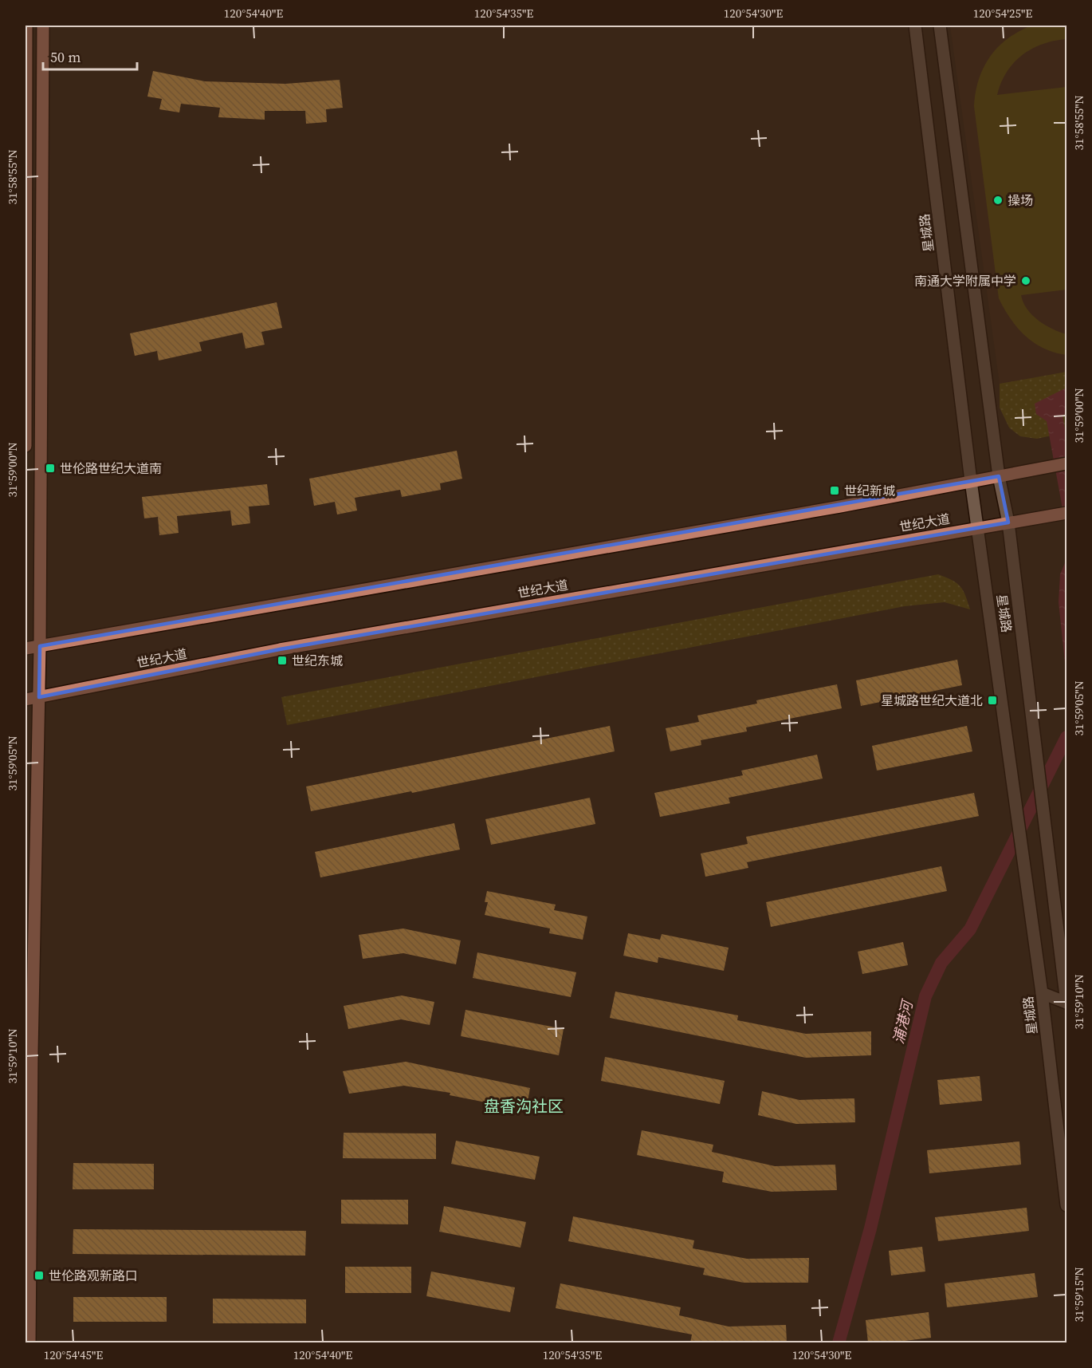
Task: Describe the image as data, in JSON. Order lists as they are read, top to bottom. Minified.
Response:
{"streets":{"main road":["世纪大道"],"street":["星城路"]},"crossings":[["星城路","世纪大道"]],"districts":["盘香沟社区"],"water":["浦港河"],"places":{"other":["操场","南通大学附属中学"],"transit":["世伦路世纪大道南","世纪新城","世纪东城","星城路世纪大道北","世伦路观新路口"]},"scale_bar":"50 m","coordinates":["120°54'40\"E","120°54'35\"E","120°54'30\"E","120°54'25\"E","31°58'55\"N","31°59'00\"N","31°59'05\"N","31°59'10\"N","31°59'15\"N","120°54'45\"E"]}
